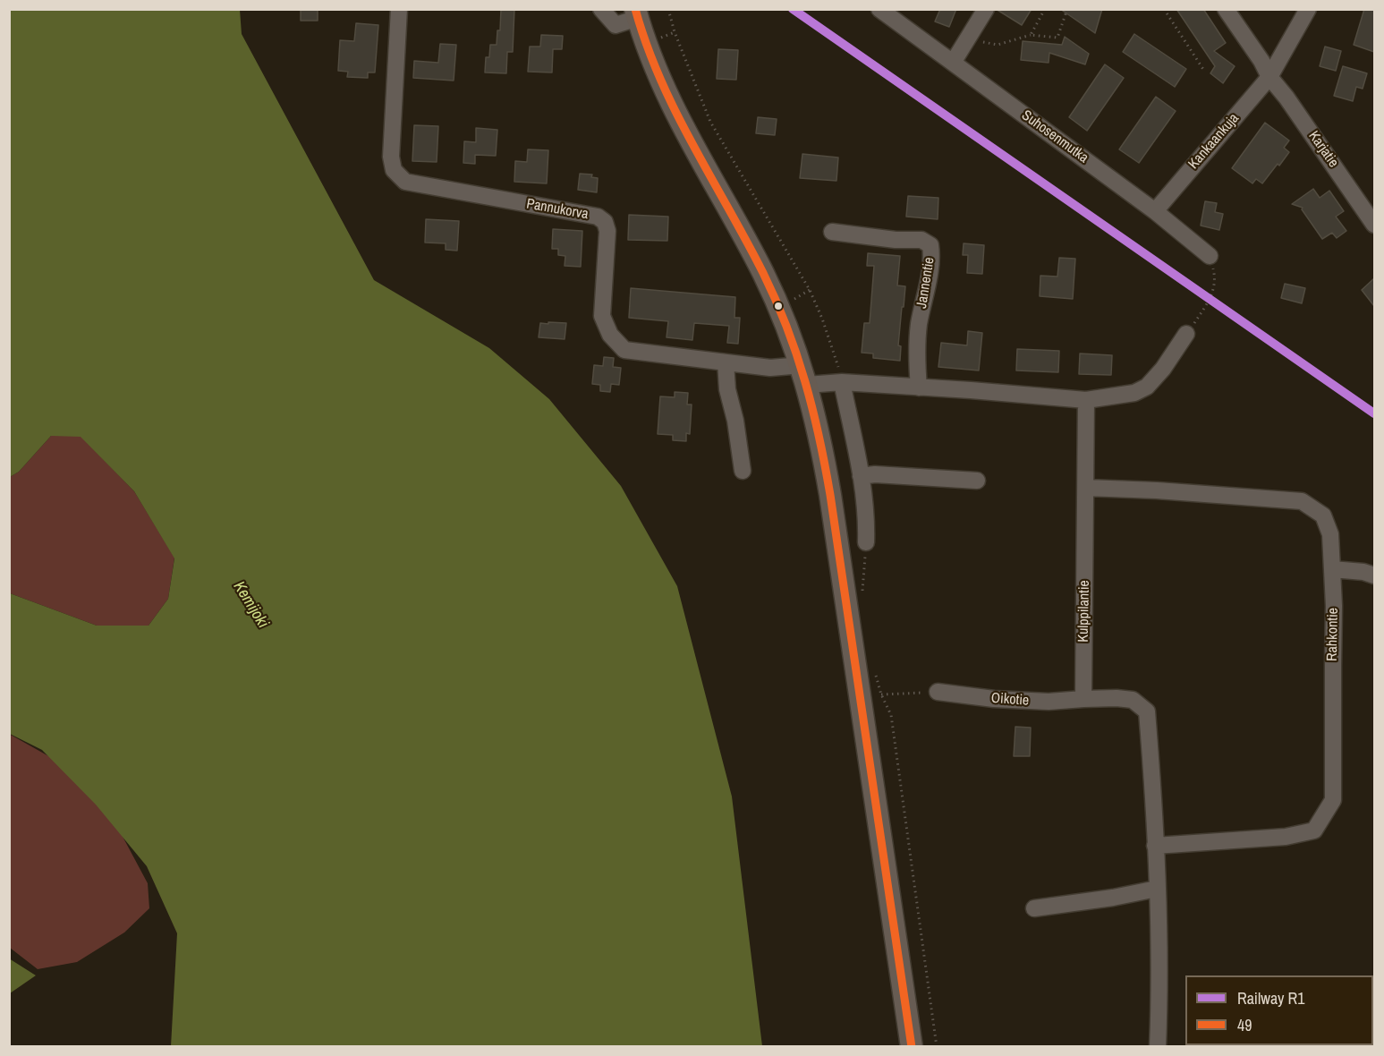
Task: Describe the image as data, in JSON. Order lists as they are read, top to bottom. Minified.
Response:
{"streets":{"street":["Suhosenmutka","Kankaankuja","Karjatie","Pannukorva","Jannentie","Kulppilantie","Rahkontie","Oikotie"]},"crossings":[["Suhosenmutka","Kankaankuja"],["Kankaankuja","Karjatie"],["Kulppilantie","Rahkontie"],["Kulppilantie","Oikotie"]],"water":["Kemijoki"],"lines":["rail line R1","transit line 49"],"legend":["Railway R1","49"]}
